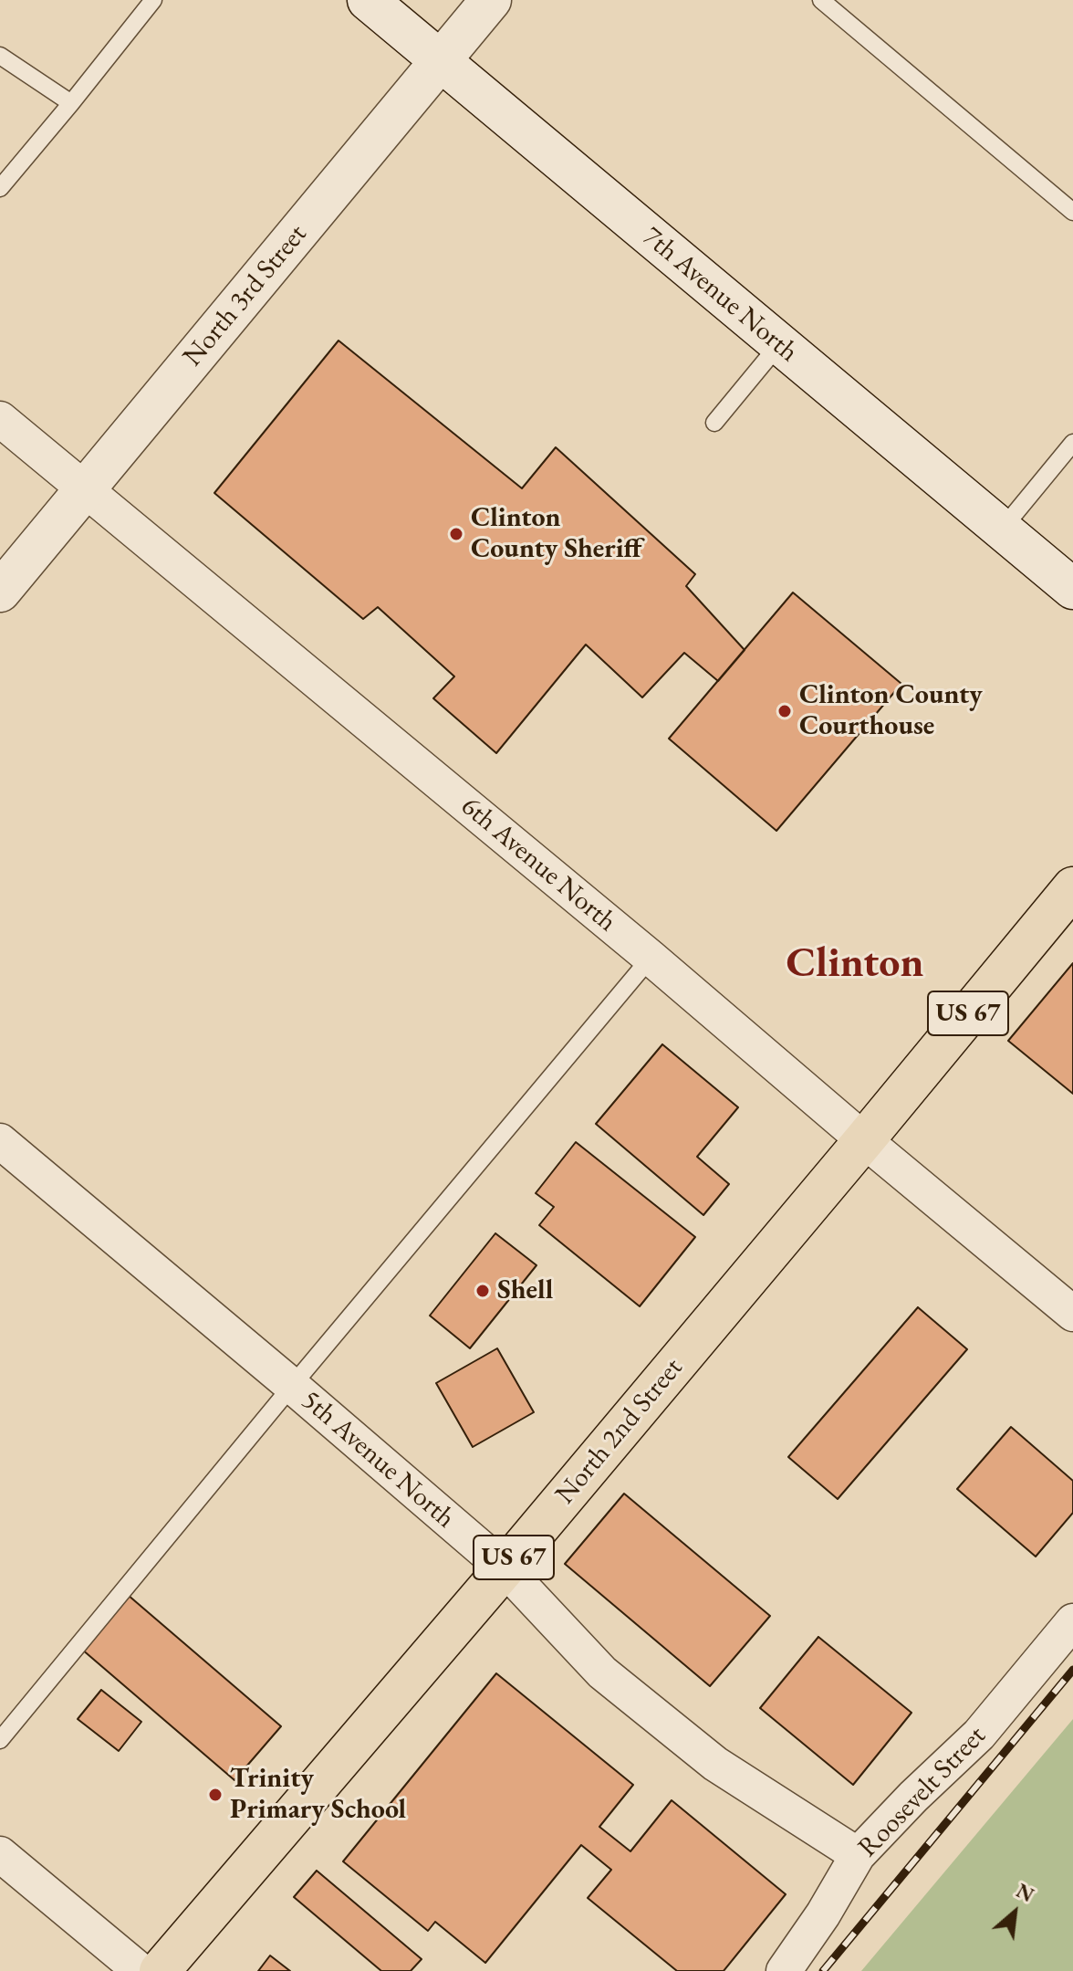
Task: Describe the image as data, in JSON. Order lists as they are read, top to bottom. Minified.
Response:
{"streets":{"main road":["7th Avenue North","North 3rd Street","US 67","North 2nd Street"],"street":["6th Avenue North","5th Avenue North","Roosevelt Street"]},"crossings":[["7th Avenue North","North 3rd Street"],["North 3rd Street","6th Avenue North"],["6th Avenue North","North 2nd Street"],["North 2nd Street","5th Avenue North"],["5th Avenue North","Roosevelt Street"]],"districts":["Clinton"],"places":["Clinton County Sheriff","Clinton County Courthouse","Shell","Trinity Primary School"],"north":"top right"}
